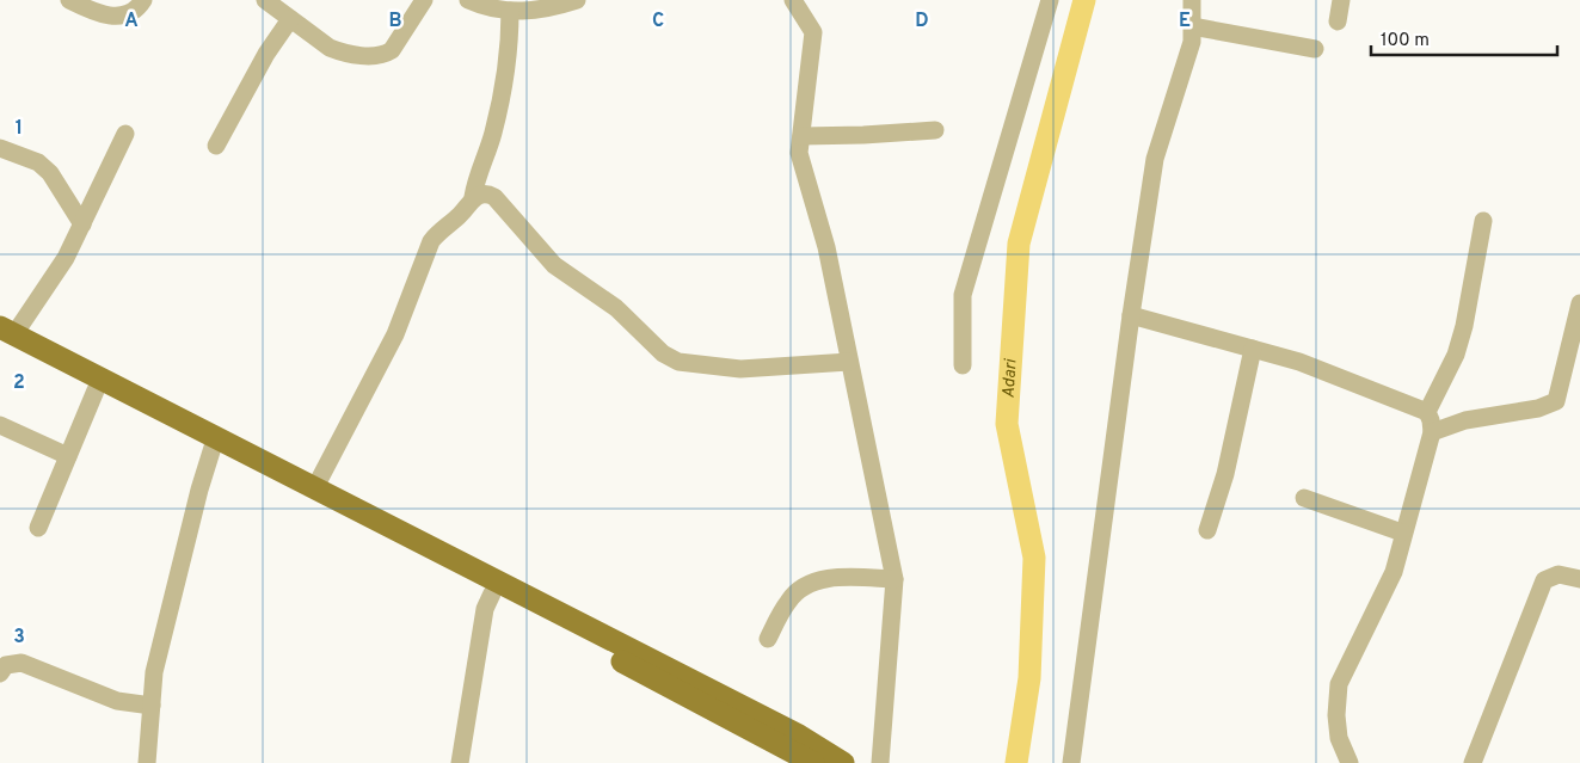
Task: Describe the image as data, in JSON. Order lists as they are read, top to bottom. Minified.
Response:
{"water":["Adari"],"scale_bar":"100 m","grid":{"columns":["A","B","C","D","E"],"rows":["1","2","3"]}}
